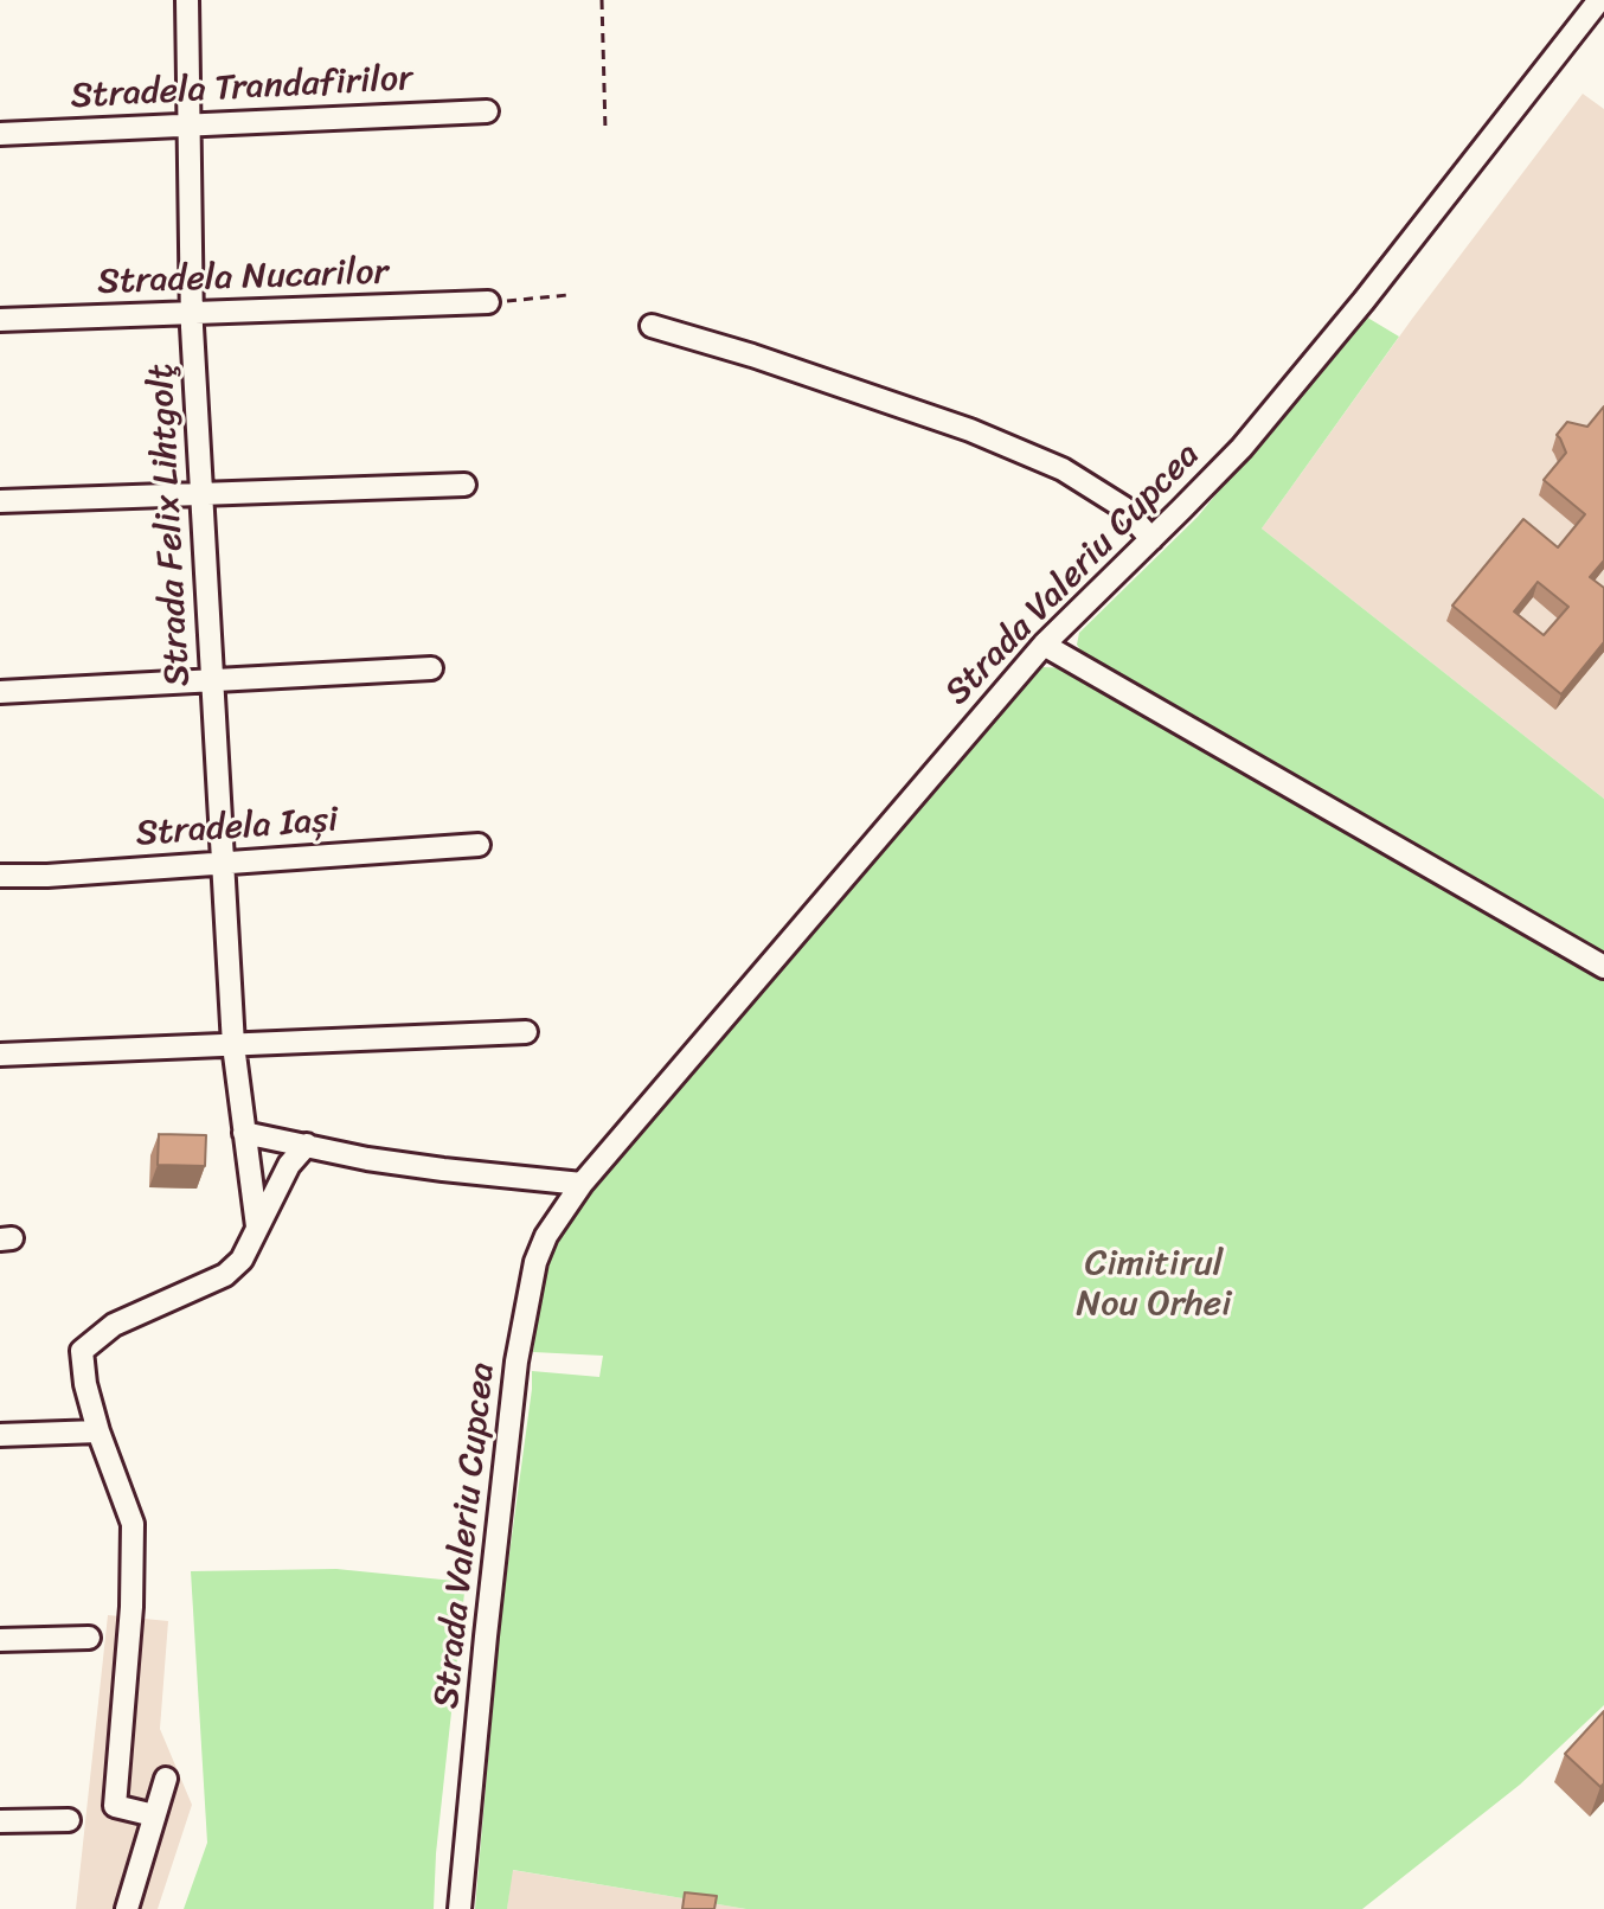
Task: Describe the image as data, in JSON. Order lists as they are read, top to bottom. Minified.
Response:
{"streets":{"street":["Stradela Trandafirilor","Stradela Nucarilor","Strada Felix Lihtgolţ","Strada Valeriu Cupcea","Stradela Iași"]},"crossings":[["Stradela Trandafirilor","Strada Felix Lihtgolţ"],["Stradela Nucarilor","Strada Felix Lihtgolţ"],["Strada Felix Lihtgolţ","Stradela Iași"]],"parks":["Cimitirul Nou Orhei"]}
